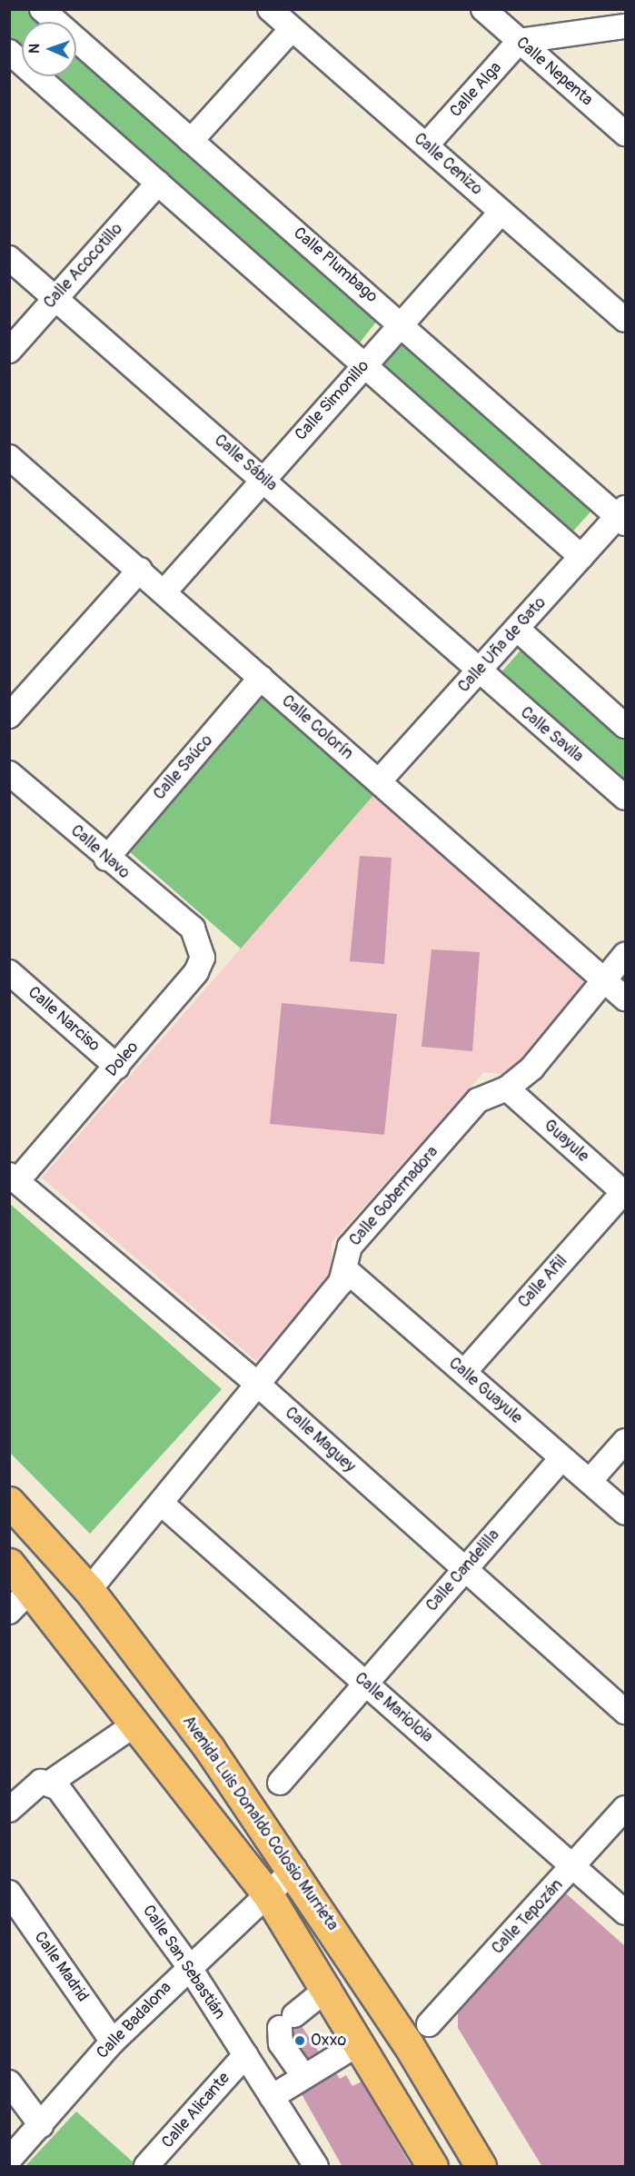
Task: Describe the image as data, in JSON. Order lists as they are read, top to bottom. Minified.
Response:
{"streets":{"main road":["Avenida Luis Donaldo Colosio Murrieta"],"street":["Calle Nepenta","Calle Alga","Calle Cenizo","Calle Plumbago","Calle Acocotillo","Calle Simonillo","Calle Sábila","Calle Uña de Gato","Calle Colorín","Calle Savila","Calle Saúco","Calle Navo","Calle Narciso","Doleo","Guayule","Calle Gobernadora","Calle Añil","Calle Guayule","Calle Maguey","Calle Candelilla","Calle Marioloia","Calle Tepozán","Calle San Sebastián","Calle Madrid","Calle Badalona","Calle Alicante"]},"crossings":[["Calle Nepenta","Calle Alga"],["Calle Alga","Calle Cenizo"],["Calle Cenizo","Calle Simonillo"],["Calle Plumbago","Calle Simonillo"],["Calle Plumbago","Calle Uña de Gato"],["Calle Acocotillo","Calle Sábila"],["Calle Simonillo","Calle Sábila"],["Calle Simonillo","Calle Colorín"],["Calle Sábila","Calle Uña de Gato"],["Calle Sábila","Calle Savila"],["Calle Uña de Gato","Calle Colorín"],["Calle Uña de Gato","Calle Savila"],["Calle Colorín","Calle Saúco"],["Calle Colorín","Calle Gobernadora"],["Calle Saúco","Calle Navo"],["Calle Navo","Doleo"],["Calle Narciso","Doleo"],["Doleo","Calle Maguey"],["Guayule","Calle Gobernadora"],["Guayule","Calle Añil"],["Calle Gobernadora","Calle Guayule"],["Calle Gobernadora","Calle Maguey"],["Calle Gobernadora","Calle Marioloia"],["Calle Gobernadora","Avenida Luis Donaldo Colosio Murrieta"],["Calle Añil","Calle Guayule"],["Calle Guayule","Calle Candelilla"],["Calle Maguey","Calle Candelilla"],["Calle Candelilla","Calle Marioloia"],["Calle Marioloia","Calle Tepozán"],["Avenida Luis Donaldo Colosio Murrieta","Calle Badalona"],["Calle San Sebastián","Calle Badalona"],["Calle San Sebastián","Calle Alicante"],["Calle Madrid","Calle Badalona"]],"places":["Oxxo"],"north":"left"}
